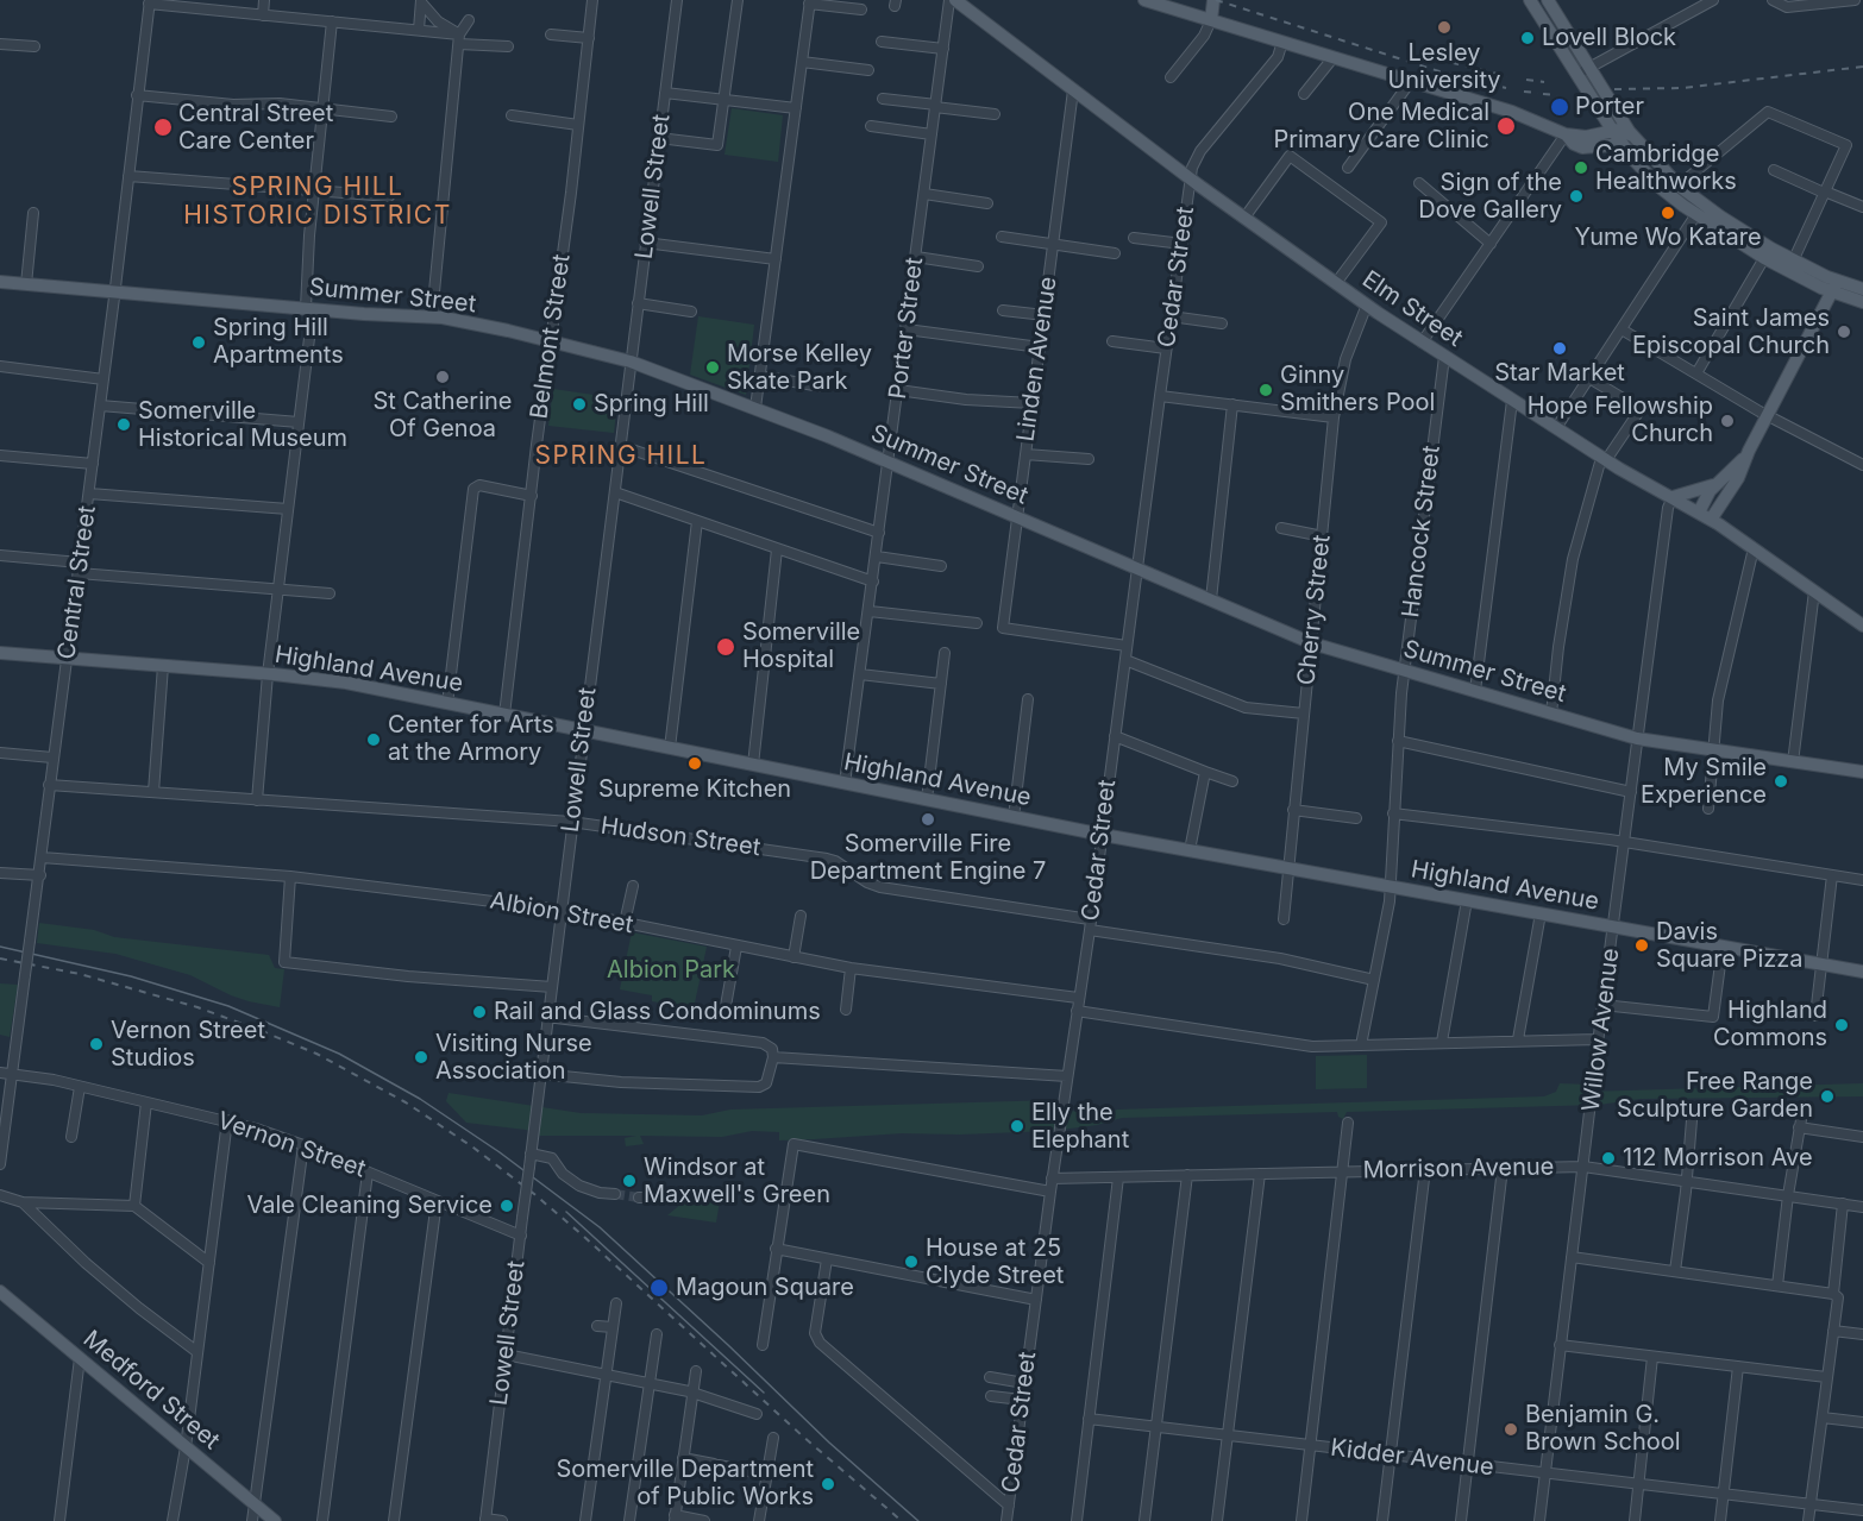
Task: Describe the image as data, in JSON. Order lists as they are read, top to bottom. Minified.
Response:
{"streets":{"main road":["Summer Street","Elm Street","Highland Avenue","Medford Street"],"street":["Lowell Street","Cedar Street","Porter Street","Belmont Street","Linden Avenue","Hancock Street","Central Street","Cherry Street","Hudson Street","Albion Street","Willow Avenue","Vernon Street","Morrison Avenue","Kidder Avenue"]},"crossings":[["Lowell Street","Summer Street"],["Lowell Street","Highland Avenue"],["Lowell Street","Hudson Street"],["Lowell Street","Albion Street"],["Lowell Street","Vernon Street"],["Cedar Street","Summer Street"],["Cedar Street","Elm Street"],["Cedar Street","Linden Avenue"],["Cedar Street","Highland Avenue"],["Cedar Street","Hudson Street"],["Cedar Street","Albion Street"],["Cedar Street","Morrison Avenue"],["Summer Street","Porter Street"],["Summer Street","Belmont Street"],["Summer Street","Linden Avenue"],["Summer Street","Hancock Street"],["Summer Street","Central Street"],["Summer Street","Cherry Street"],["Summer Street","Willow Avenue"],["Elm Street","Linden Avenue"],["Elm Street","Hancock Street"],["Elm Street","Cherry Street"],["Elm Street","Willow Avenue"],["Porter Street","Highland Avenue"],["Belmont Street","Highland Avenue"],["Hancock Street","Highland Avenue"],["Hancock Street","Hudson Street"],["Central Street","Highland Avenue"],["Central Street","Hudson Street"],["Central Street","Albion Street"],["Central Street","Vernon Street"],["Cherry Street","Highland Avenue"],["Highland Avenue","Willow Avenue"],["Willow Avenue","Morrison Avenue"],["Willow Avenue","Kidder Avenue"]],"districts":["SPRING HILL HISTORIC DISTRICT","SPRING HILL"],"parks":["Albion Park"],"places":["Lesley University","Lovell Block","Porter","One Medical Primary Care Clinic","Central Street Care Center","Cambridge Healthworks","Sign of the Dove Gallery","Yume Wo Katare","Saint James Episcopal Church","Spring Hill Apartments","Star Market","Morse Kelley Skate Park","St Catherine Of Genoa","Ginny Smithers Pool","Spring Hill","Hope Fellowship Church","Somerville Historical Museum","Somerville Hospital","Center for Arts at the Armory","Supreme Kitchen","My Smile Experience","Somerville Fire Department Engine 7","Davis Square Pizza","Rail and Glass Condominums","Highland Commons","Vernon Street Studios","Visiting Nurse Association","Free Range Sculpture Garden","Elly the Elephant","112 Morrison Ave","Windsor at Maxwell's Green","Vale Cleaning Service","House at 25 Clyde Street","Magoun Square","Benjamin G. Brown School","Somerville Department of Public Works"]}
